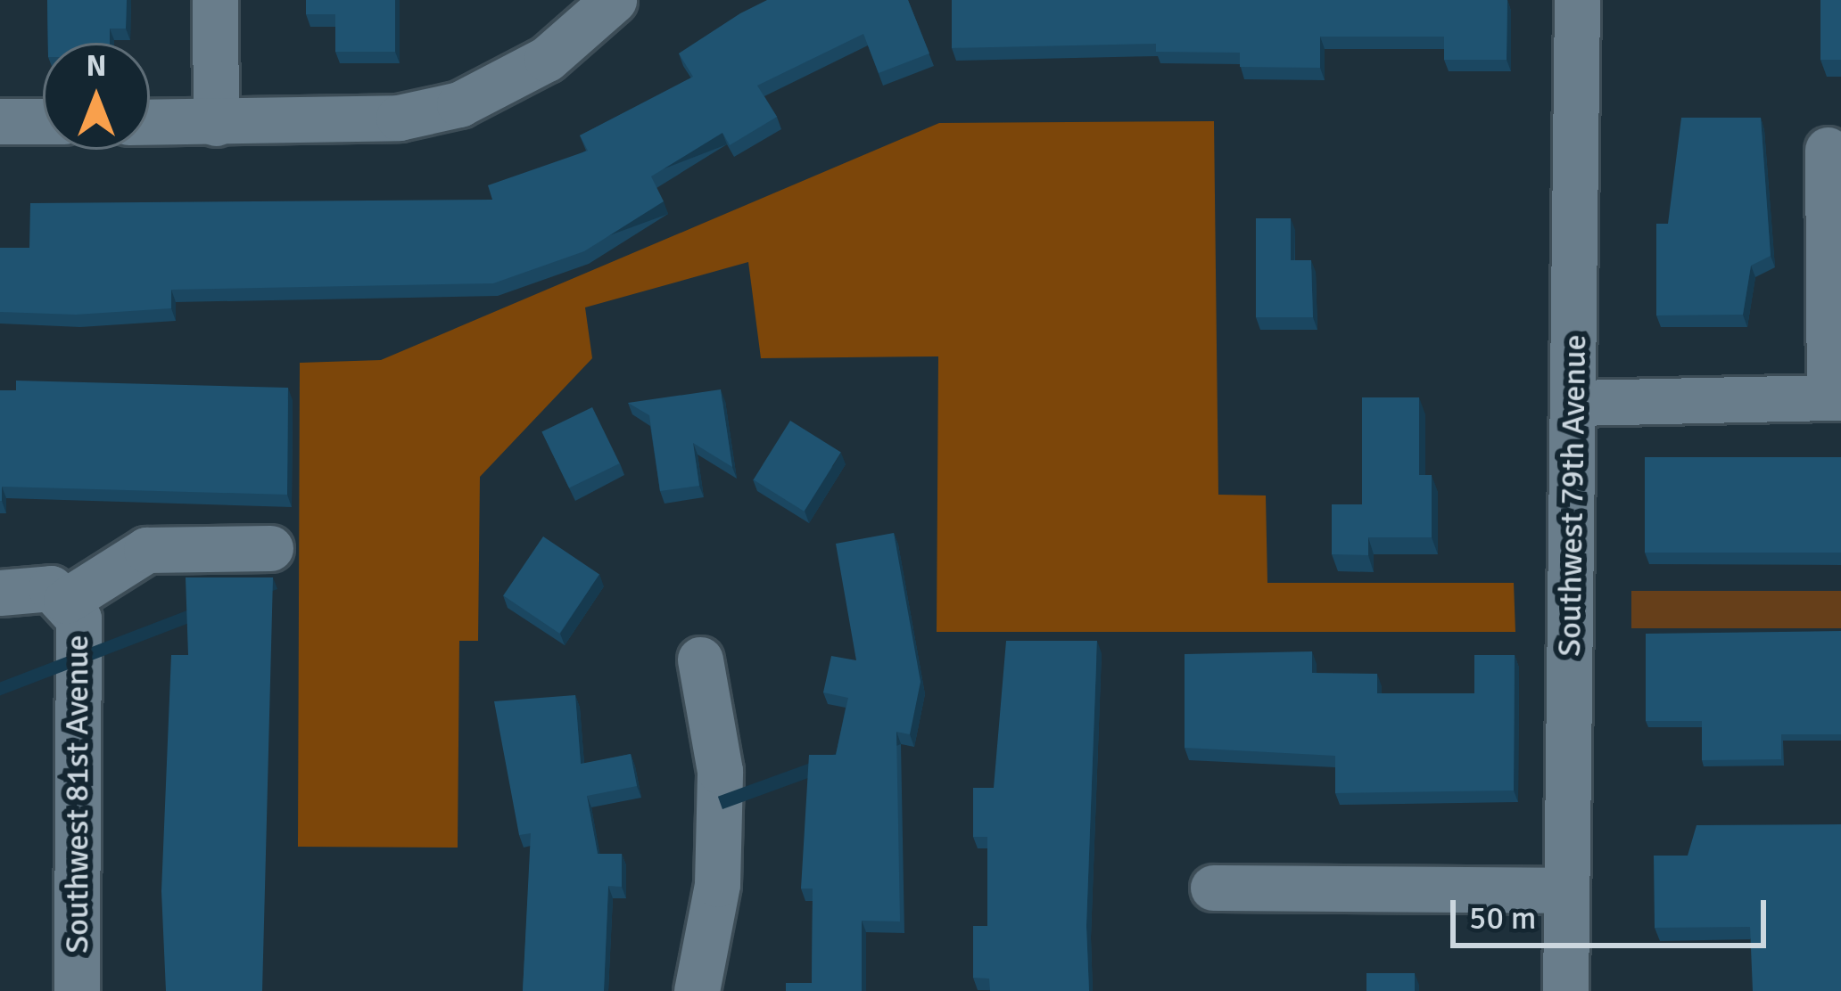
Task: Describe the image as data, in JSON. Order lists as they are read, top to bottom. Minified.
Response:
{"streets":{"street":["Southwest 79th Avenue","Southwest 81st Avenue"]},"scale_bar":"50 m","north":"top"}
